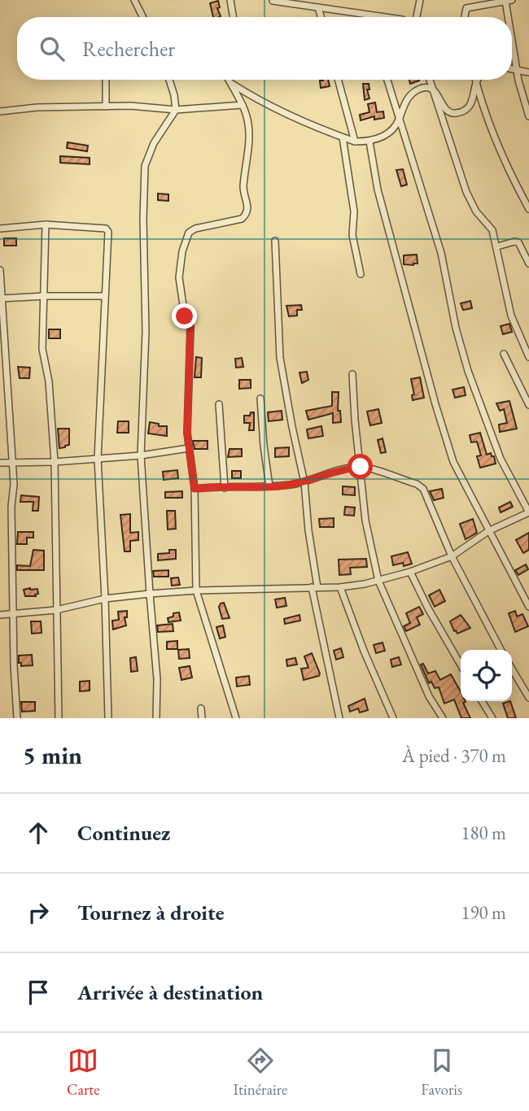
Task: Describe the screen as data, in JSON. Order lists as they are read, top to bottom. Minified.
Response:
{"page":{"search":"Rechercher","heading":["5 min","À pied · 370 m"],"list":[["Continuez","180 m"],["Tournez à droite","190 m"],"Arrivée à destination"],"nav":["Carte","Itinéraire","Favoris"]}}
